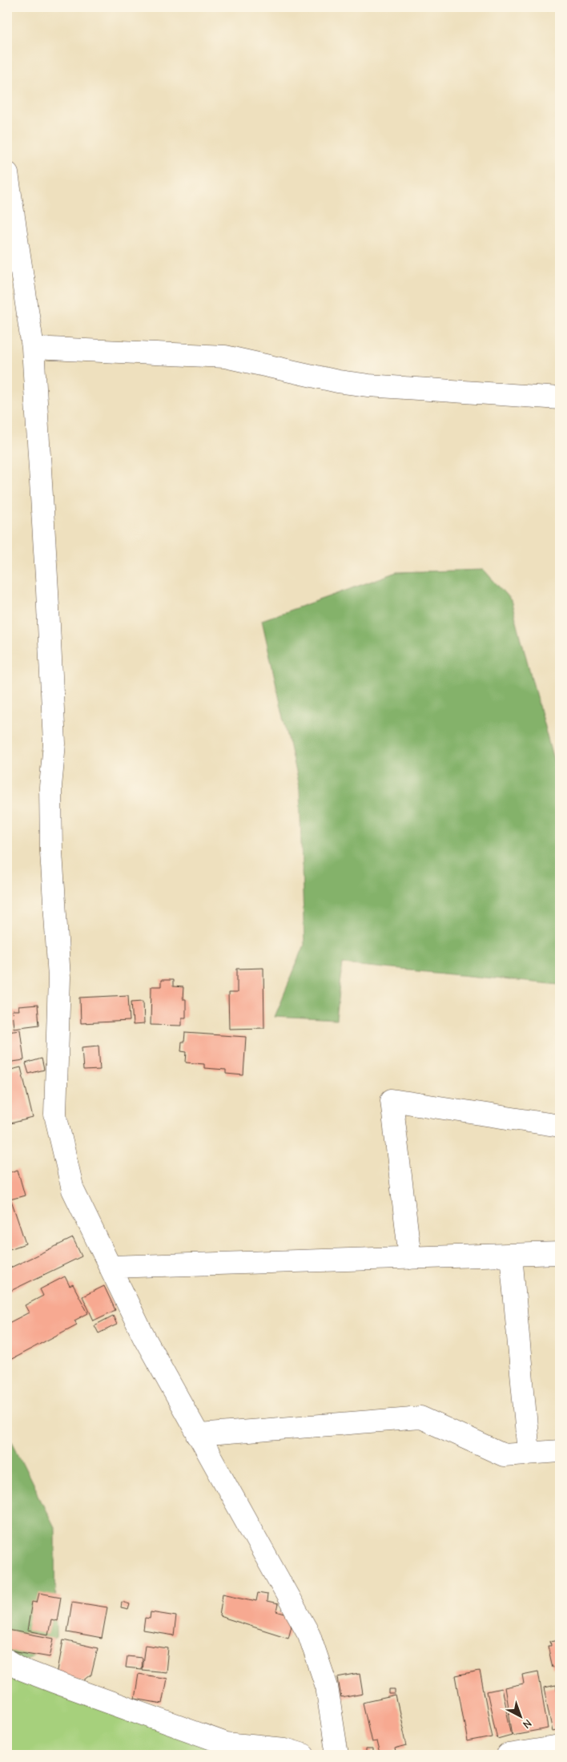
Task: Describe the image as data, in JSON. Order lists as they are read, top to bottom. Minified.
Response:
{"north":"bottom right"}
